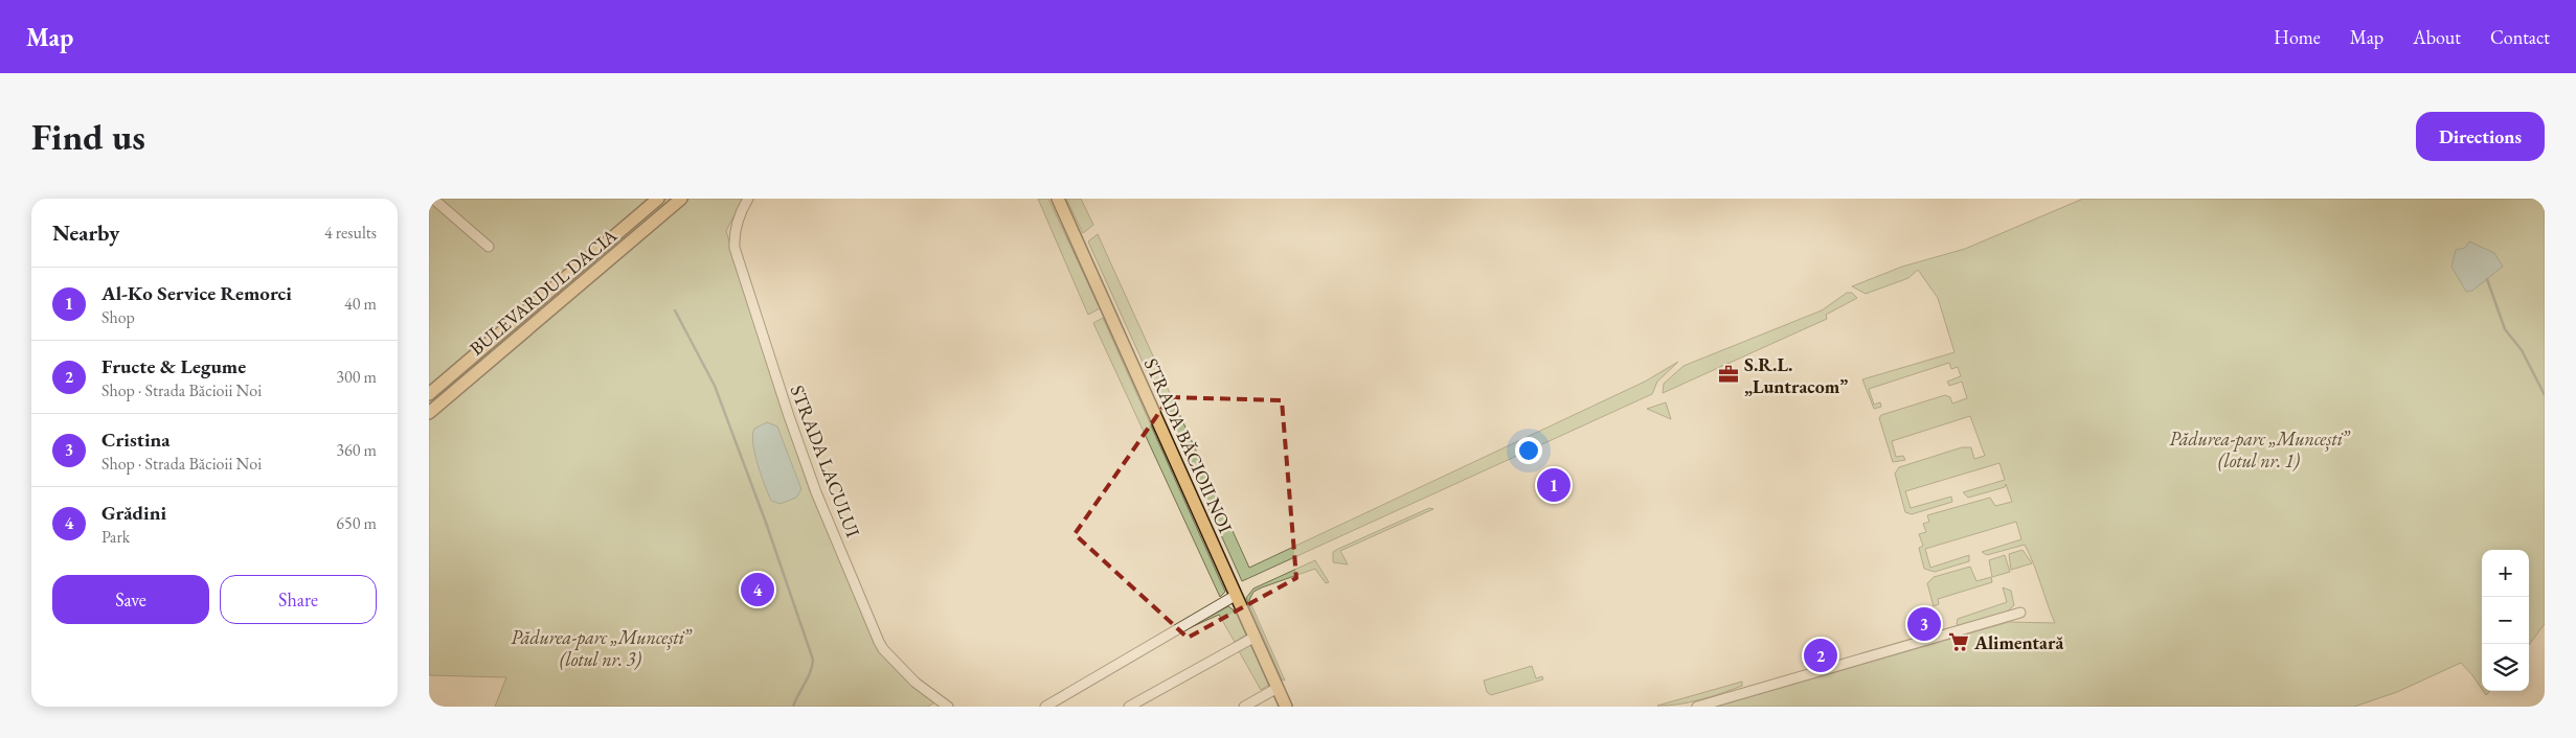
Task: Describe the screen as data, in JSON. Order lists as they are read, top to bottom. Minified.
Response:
{"streets":{"main road":["BULEVARDUL DACIA","STRADA BĂCIOII NOI"],"street":["STRADA LACULUI"]},"parks":["Pădurea-parc „Muncești” (lotul nr. 1)","Pădurea-parc „Muncești” (lotul nr. 3)"],"places":{"office":["S.R.L. „Luntracom”"],"supermarket":["Alimentară"]},"page":{"header":"Map","nav":["Home","Map","About","Contact"],"buttons":["Directions",["Save","Share"]],"title":"Find us","heading":["Nearby","4 results"],"list":[{"mark":"1","name":"Al-Ko Service Remorci","note":"Shop","value":"40 m"},{"mark":"2","name":"Fructe & Legume","note":"Shop · Strada Băcioii Noi","value":"300 m"},{"mark":"3","name":"Cristina","note":"Shop · Strada Băcioii Noi","value":"360 m"},{"mark":"4","name":"Grădini","note":"Park","value":"650 m"}],"pins":["1","4","3","2"],"map_buttons":["+","−"]}}
